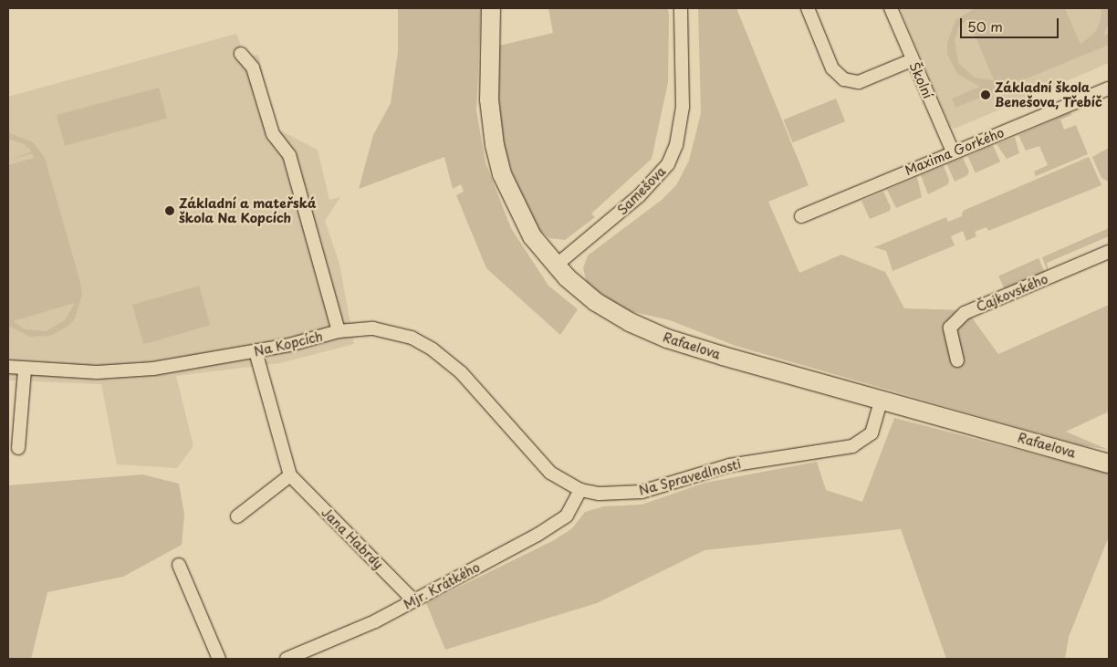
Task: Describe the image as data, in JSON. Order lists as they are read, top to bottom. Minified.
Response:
{"streets":{"main road":["Rafaelova"],"street":["Školní","Maxima Gorkého","Samešova","Čajkovského","Na Kopcích","Na Spravedlnosti","Jana Habrdy","Mjr. Krátkého"]},"crossings":[["Školní","Maxima Gorkého"],["Samešova","Rafaelova"],["Na Kopcích","Na Spravedlnosti"],["Na Kopcích","Jana Habrdy"],["Rafaelova","Na Spravedlnosti"],["Na Spravedlnosti","Mjr. Krátkého"],["Jana Habrdy","Mjr. Krátkého"]],"places":["Základní škola Benešova, Třebíč","Základní a mateřská škola Na Kopcích"],"scale_bar":"50 m"}
